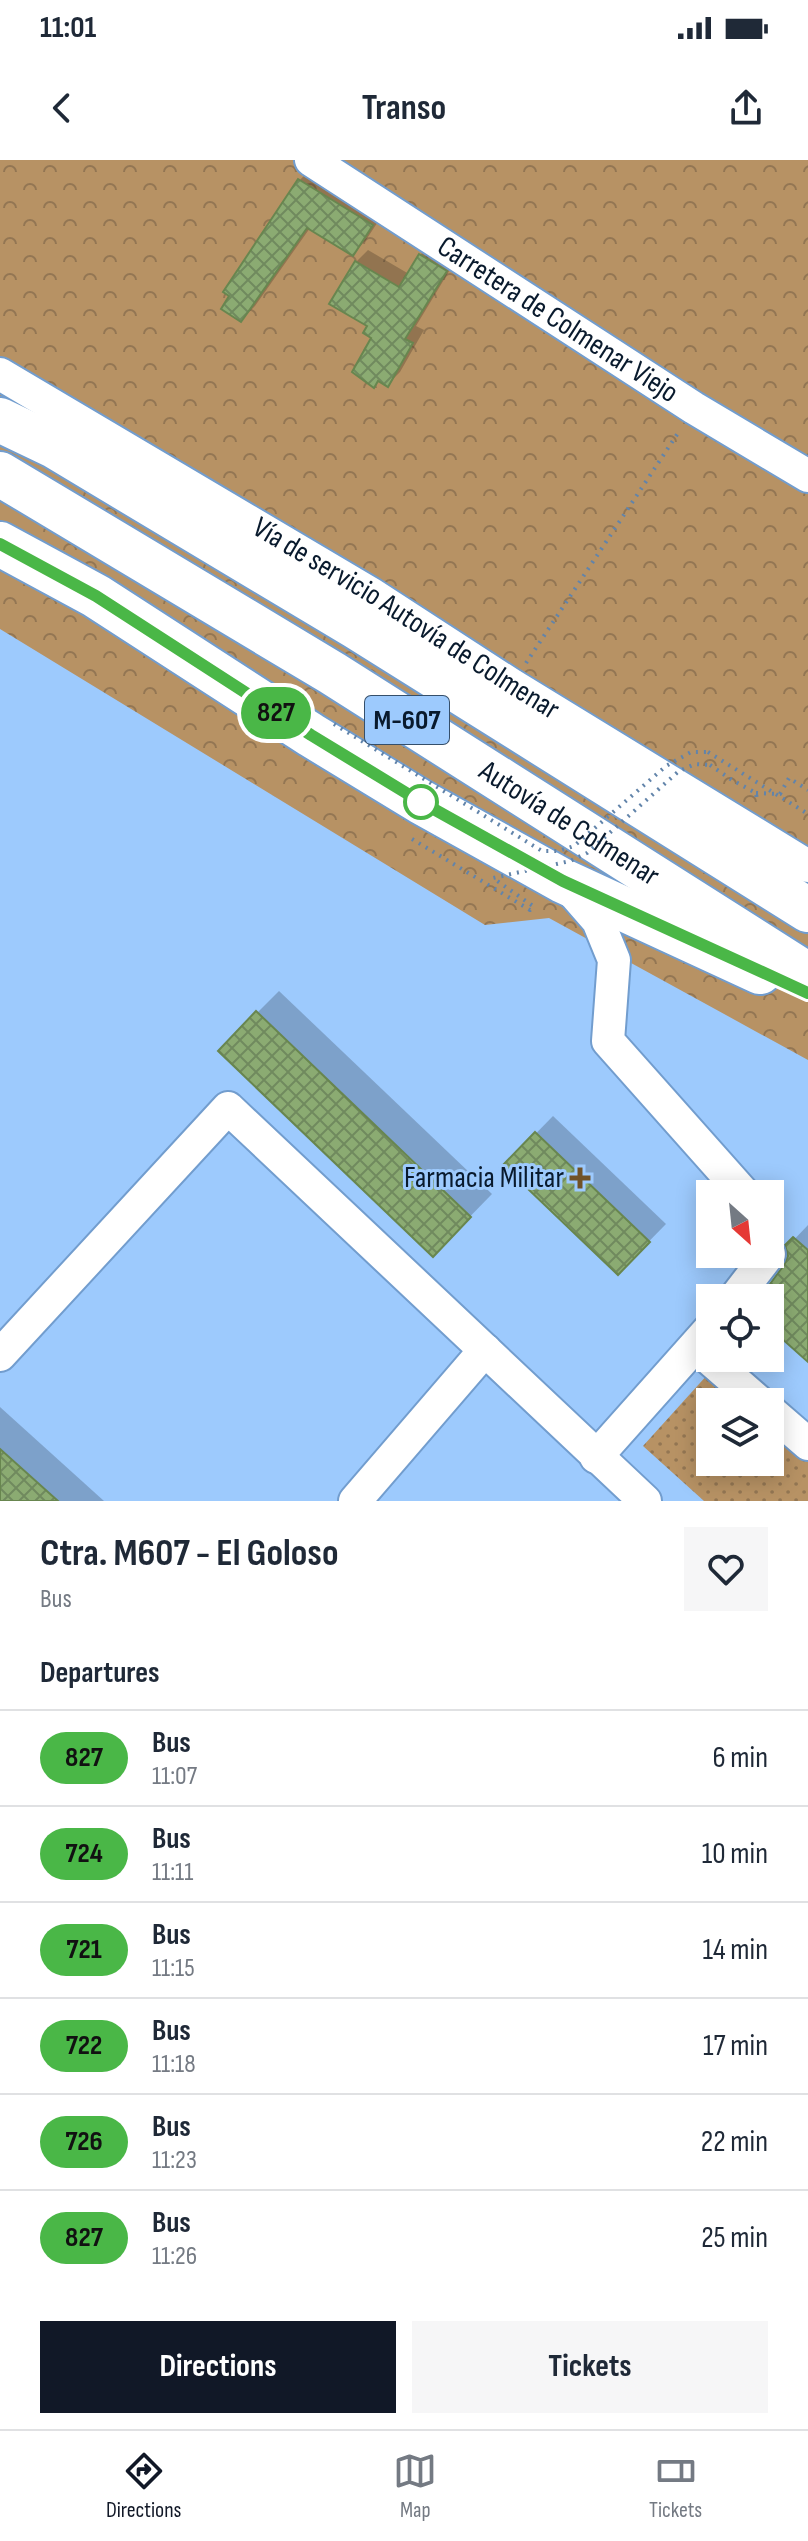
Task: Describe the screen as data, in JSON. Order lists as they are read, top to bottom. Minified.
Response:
{"streets":{"highway":["M-607","Autovía de Colmenar"],"street":["Carretera de Colmenar Viejo","Vía de servicio Autovía de Colmenar"]},"places":{"health":["Farmacia Militar"]},"lines":["bus line 827"],"north":"bottom right","page":{"status":"11:01","header":"Transo","on_map":"827","heading":[["Ctra. M607 - El Goloso","Bus"],"Departures"],"list":[{"mark":"827","name":"Bus","note":"11:07","value":"6 min"},{"mark":"724","name":"Bus","note":"11:11","value":"10 min"},{"mark":"721","name":"Bus","note":"11:15","value":"14 min"},{"mark":"722","name":"Bus","note":"11:18","value":"17 min"},{"mark":"726","name":"Bus","note":"11:23","value":"22 min"},{"mark":"827","name":"Bus","note":"11:26","value":"25 min"}],"buttons":["Directions","Tickets"],"tabs":["Directions","Map","Tickets"]}}
